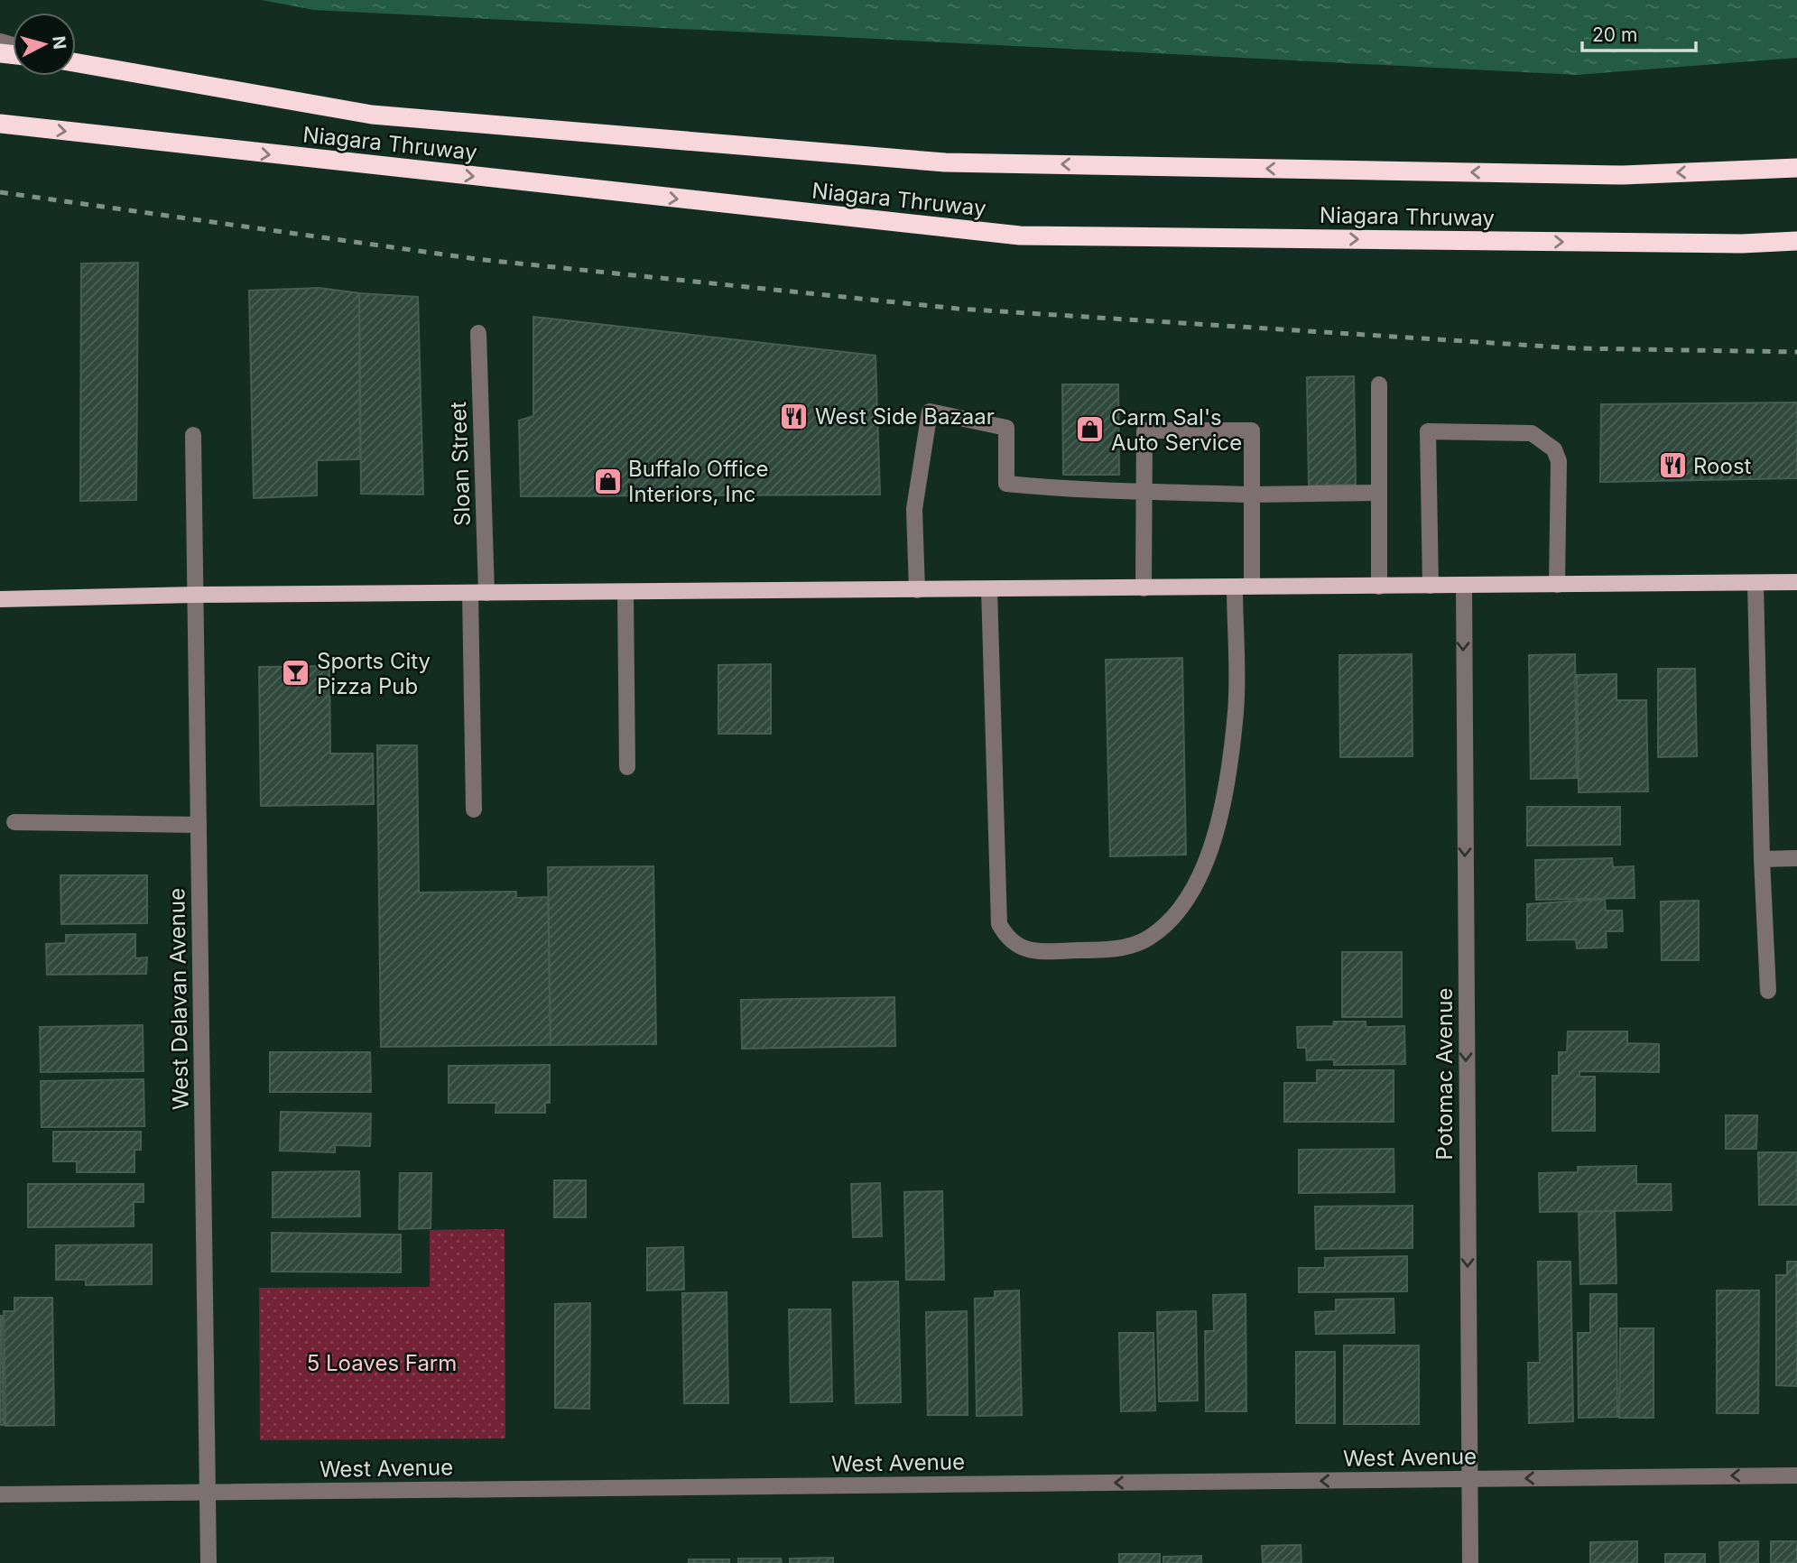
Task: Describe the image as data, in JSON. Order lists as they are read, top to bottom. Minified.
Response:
{"streets":{"highway":["Niagara Thruway"],"street":["Sloan Street","West Delavan Avenue","Potomac Avenue","West Avenue"]},"crossings":[["West Delavan Avenue","West Avenue"],["Potomac Avenue","West Avenue"]],"one_way":["Potomac Avenue","West Avenue"],"parks":["5 Loaves Farm"],"places":{"restaurant":["West Side Bazaar","Roost"],"shop":["Carm Sal's Auto Service","Buffalo Office Interiors, Inc"],"bar":["Sports City Pizza Pub"]},"scale_bar":"20 m","north":"right"}
